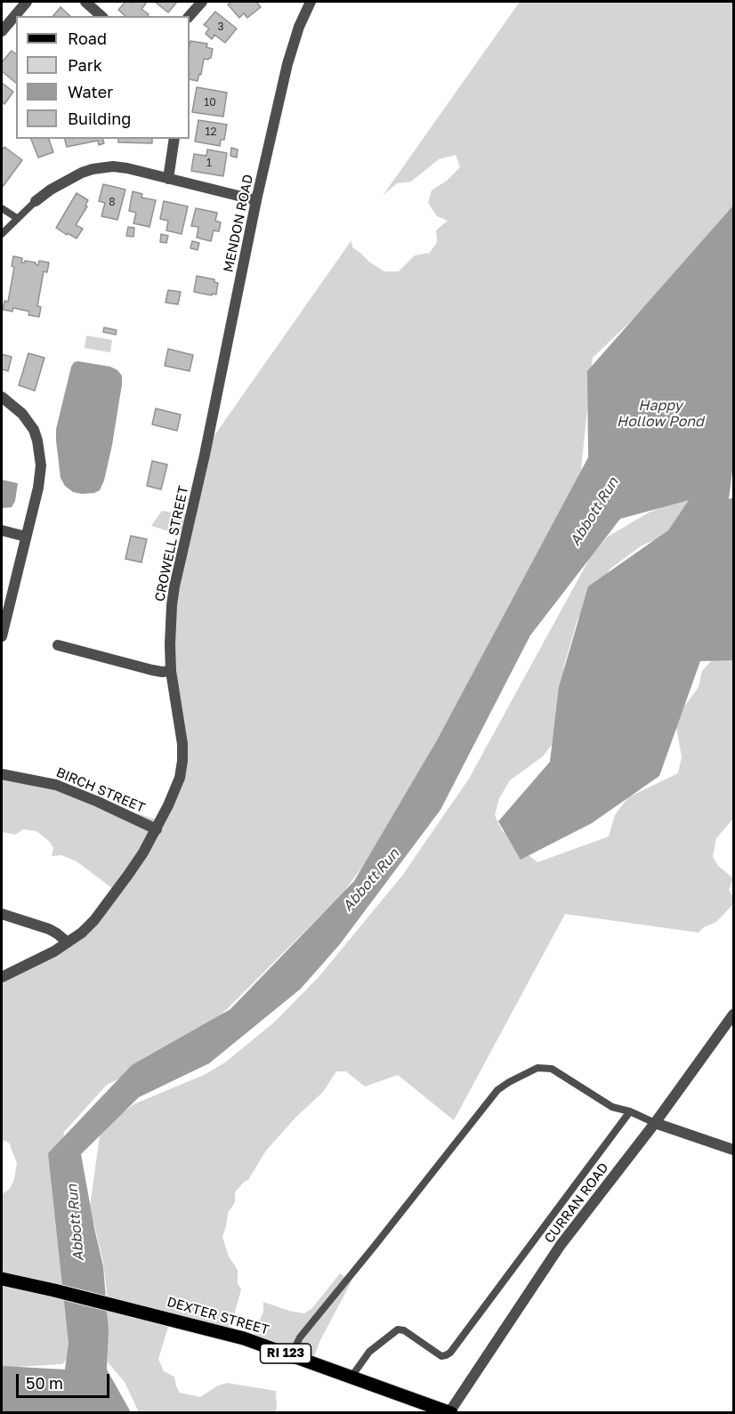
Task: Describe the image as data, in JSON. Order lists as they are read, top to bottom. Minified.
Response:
{"streets":{"main road":["DEXTER STREET","RI 123"],"street":["MENDON ROAD","CROWELL STREET","BIRCH STREET","CURRAN ROAD"]},"crossings":[["MENDON ROAD","CROWELL STREET"],["CROWELL STREET","BIRCH STREET"],["CURRAN ROAD","DEXTER STREET"]],"water":["Happy Hollow Pond","Abbott Run"],"house_numbers":["3","10","12","1","8"],"legend":["Road","Park","Water","Building"],"scale_bar":"50 m"}
